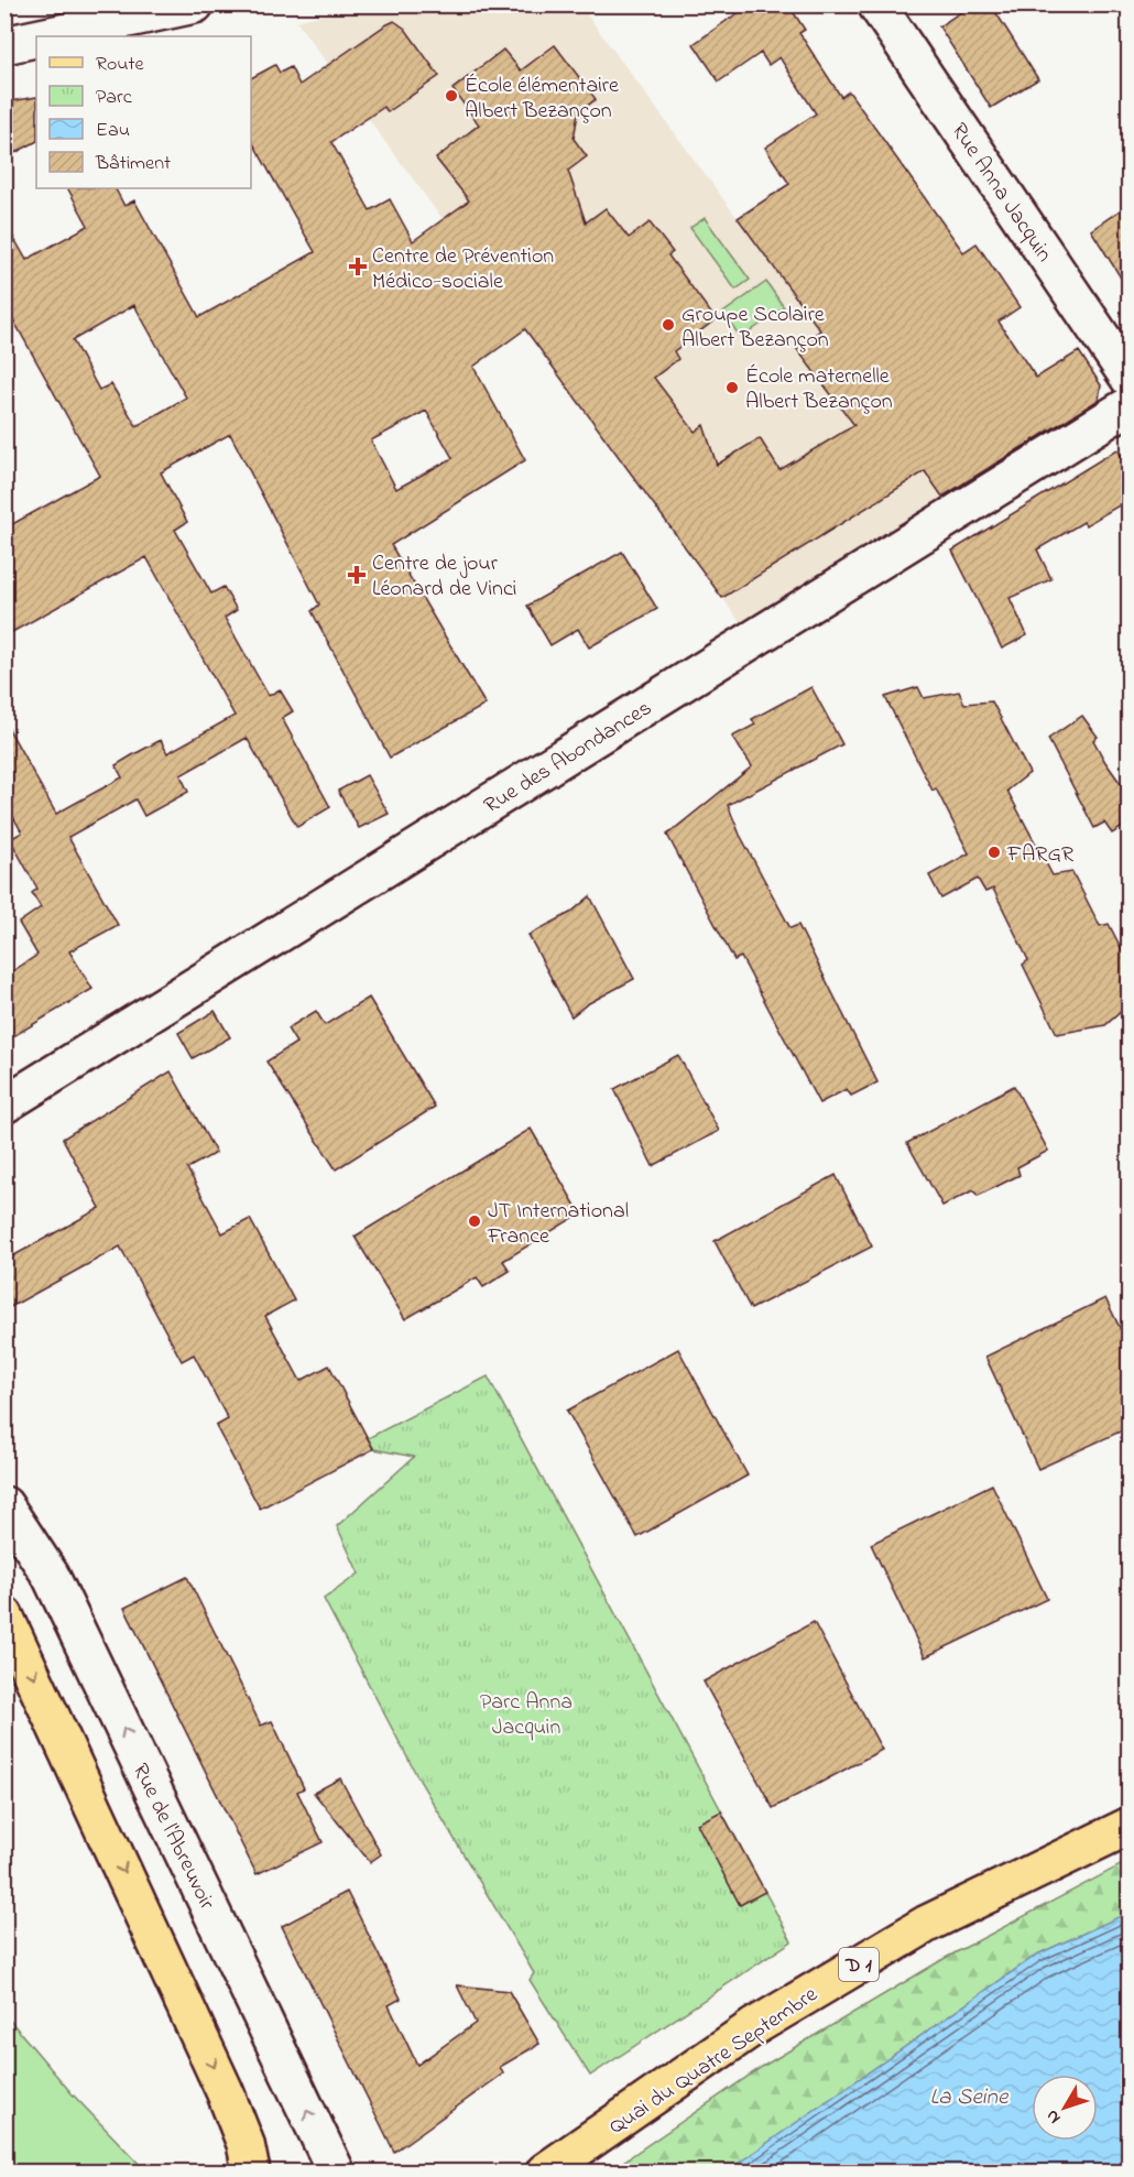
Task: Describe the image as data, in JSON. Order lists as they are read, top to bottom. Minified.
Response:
{"streets":{"main road":["D 1","Quai du Quatre Septembre"],"street":["Rue Anna Jacquin","Rue des Abondances","Rue de l'Abreuvoir"]},"one_way":["Rue de l'Abreuvoir"],"water":["La Seine"],"parks":["Parc Anna Jacquin"],"places":{"other":["École élémentaire Albert Bezançon","Groupe Scolaire Albert Bezançon","École maternelle Albert Bezançon","FARGR","JT International France"],"health":["Centre de Prévention Médico-sociale","Centre de jour Léonard de Vinci"]},"legend":["Route","Parc","Eau","Bâtiment"],"north":"bottom left"}
